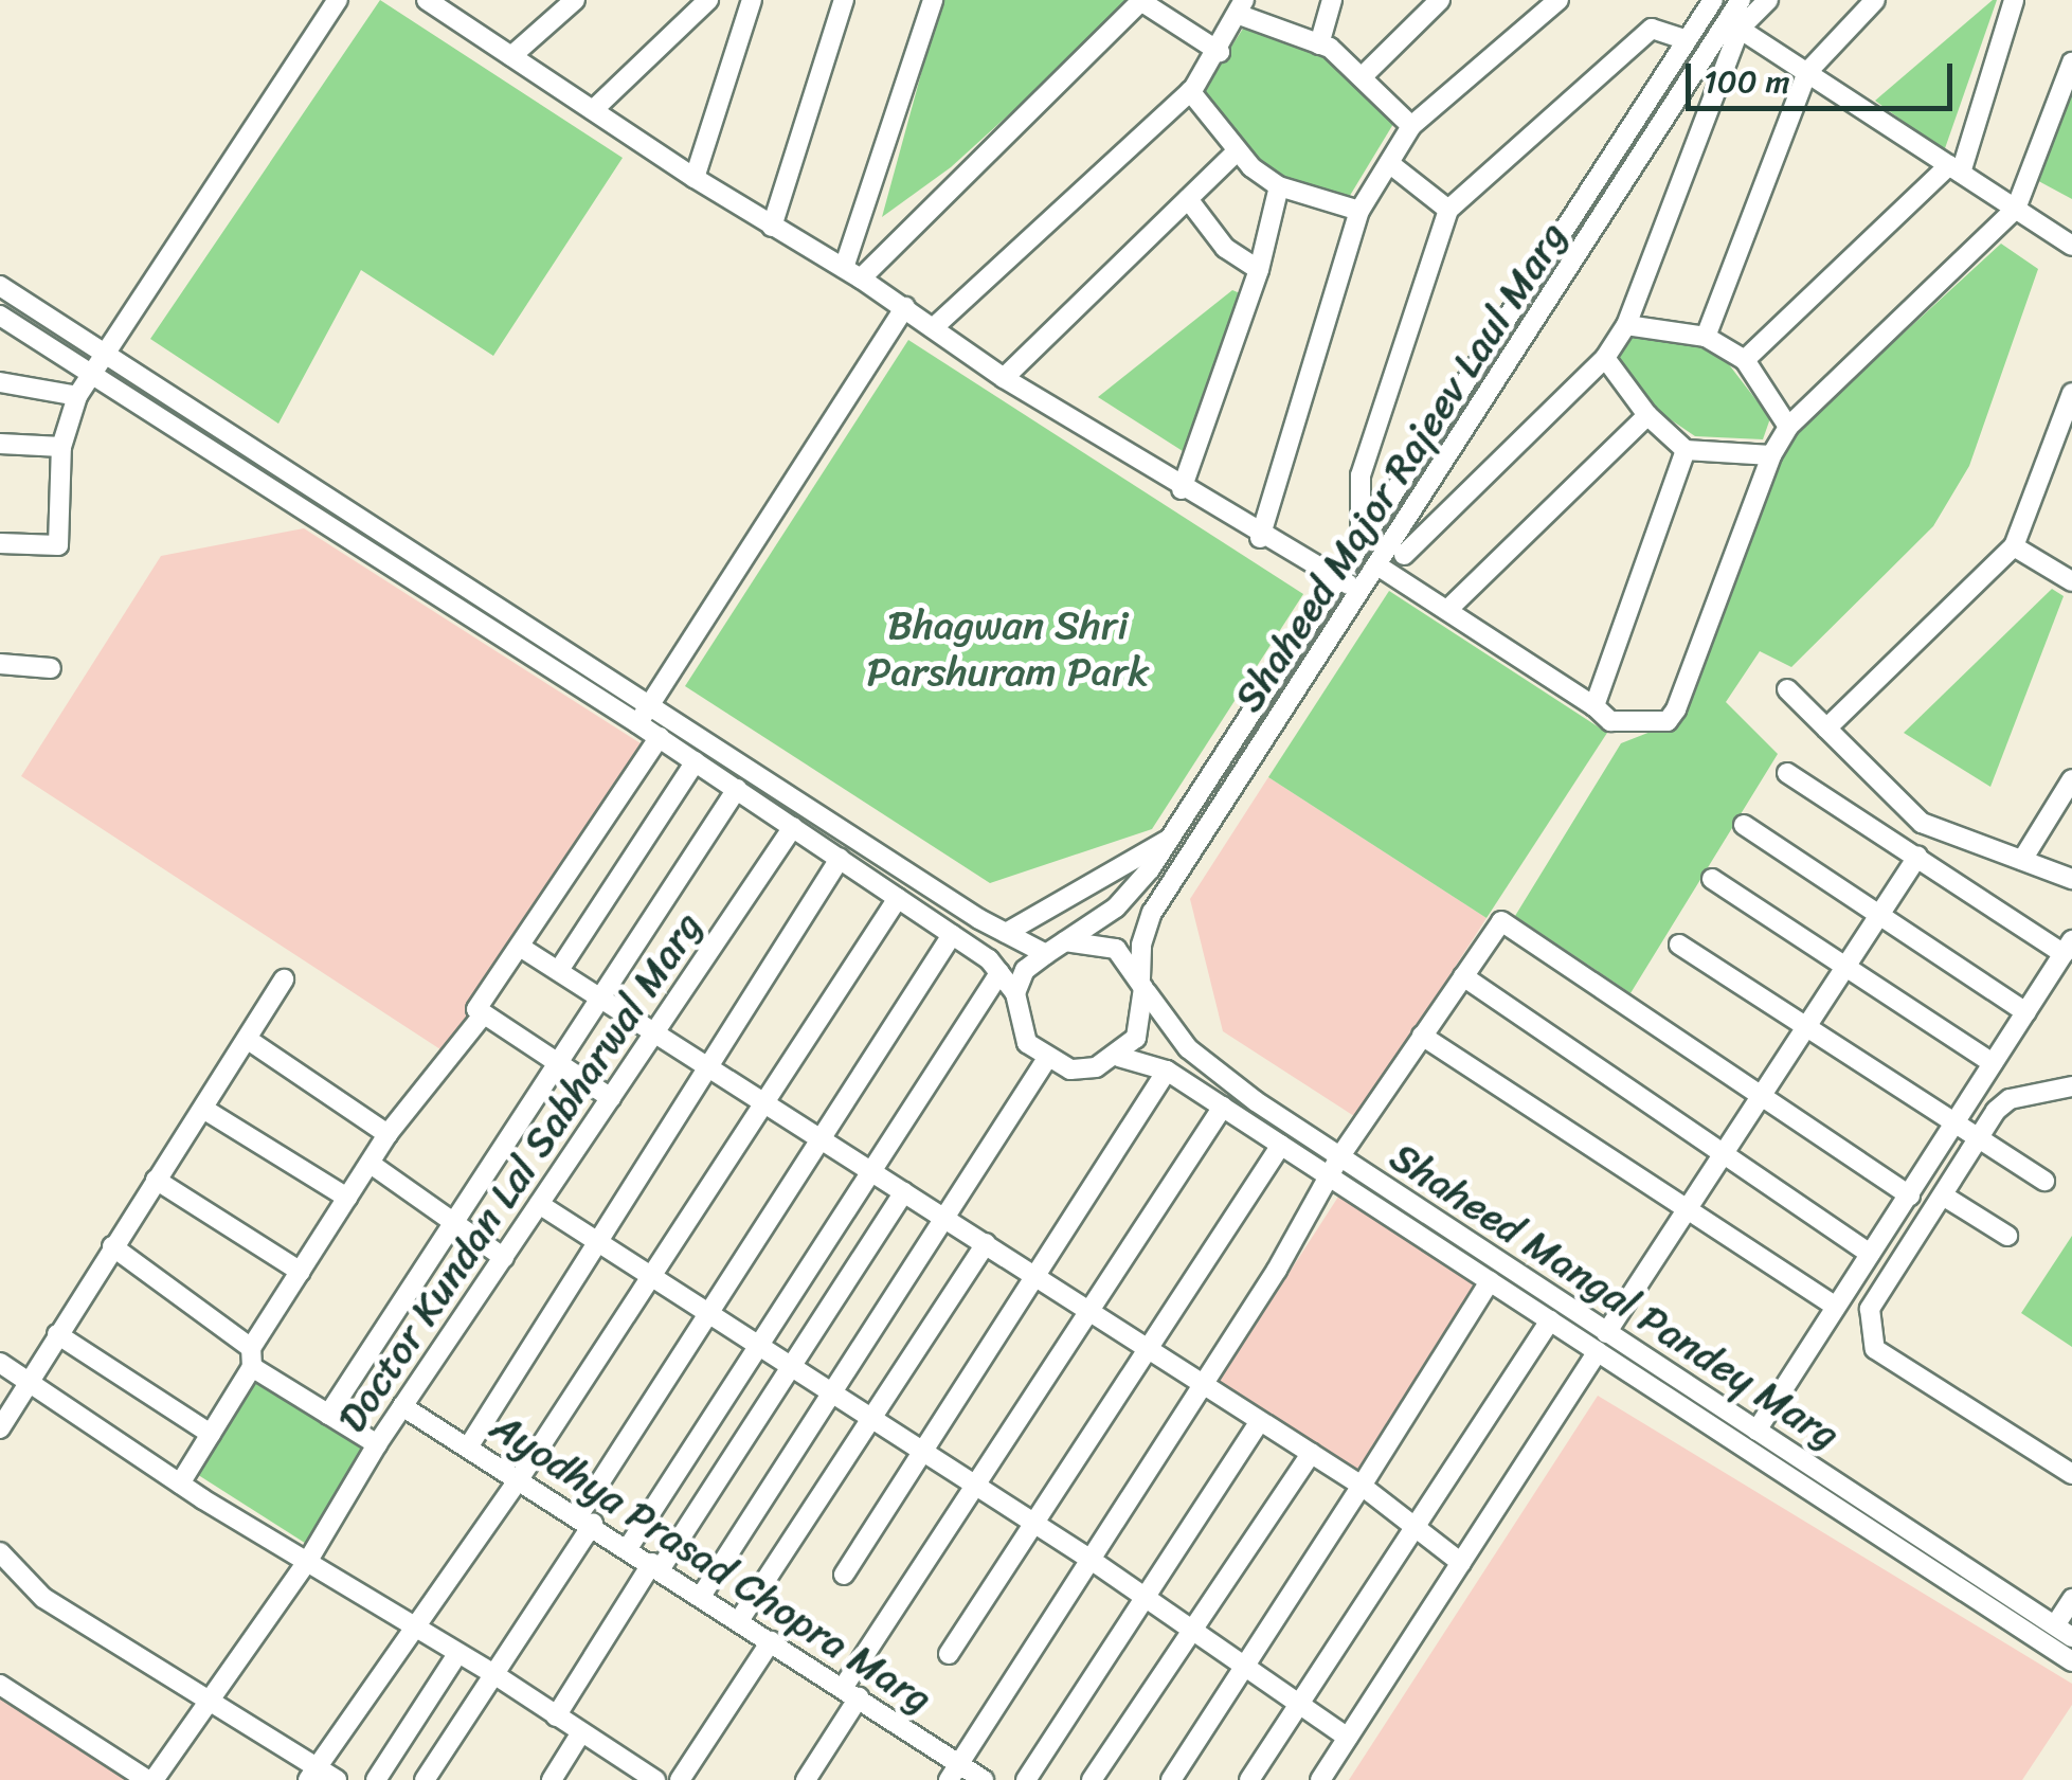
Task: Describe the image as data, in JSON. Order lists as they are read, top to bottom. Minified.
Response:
{"streets":{"street":["Shaheed Major Rajeev Laul Marg","Doctor Kundan Lal Sabharwal Marg","Shaheed Mangal Pandey Marg","Ayodhya Prasad Chopra Marg"]},"crossings":[["Shaheed Major Rajeev Laul Marg","Shaheed Mangal Pandey Marg"],["Doctor Kundan Lal Sabharwal Marg","Ayodhya Prasad Chopra Marg"]],"parks":["Bhagwan Shri Parshuram Park"],"scale_bar":"100 m"}
